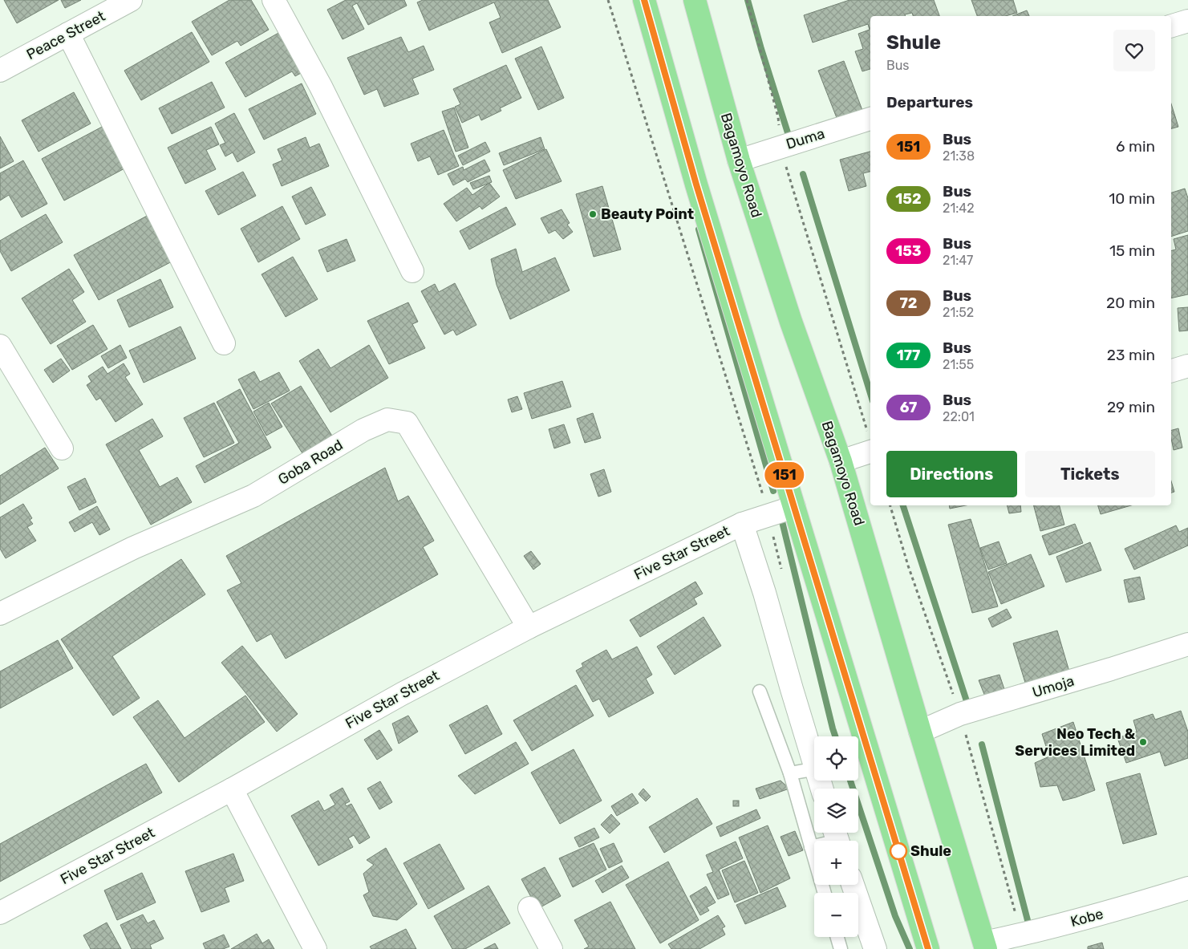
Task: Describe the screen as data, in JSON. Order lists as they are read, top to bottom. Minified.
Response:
{"streets":{"highway":["Bagamoyo Road"],"street":["Peace Street","Duma","Goba Road","Five Star Street","Umoja","Kobe"]},"crossings":[["Duma","Bagamoyo Road"],["Bagamoyo Road","Umoja"],["Bagamoyo Road","Kobe"],["Goba Road","Five Star Street"]],"places":["Beauty Point","Neo Tech & Services Limited","Shule"],"lines":["bus line 151"],"page":{"on_map":"151","heading":[["Shule","Bus"],"Departures"],"list":[{"mark":"151","name":"Bus","note":"21:38","value":"6 min"},{"mark":"152","name":"Bus","note":"21:42","value":"10 min"},{"mark":"153","name":"Bus","note":"21:47","value":"15 min"},{"mark":"72","name":"Bus","note":"21:52","value":"20 min"},{"mark":"177","name":"Bus","note":"21:55","value":"23 min"},{"mark":"67","name":"Bus","note":"22:01","value":"29 min"}],"buttons":["Directions","Tickets"],"map_buttons":["+","−"]}}
